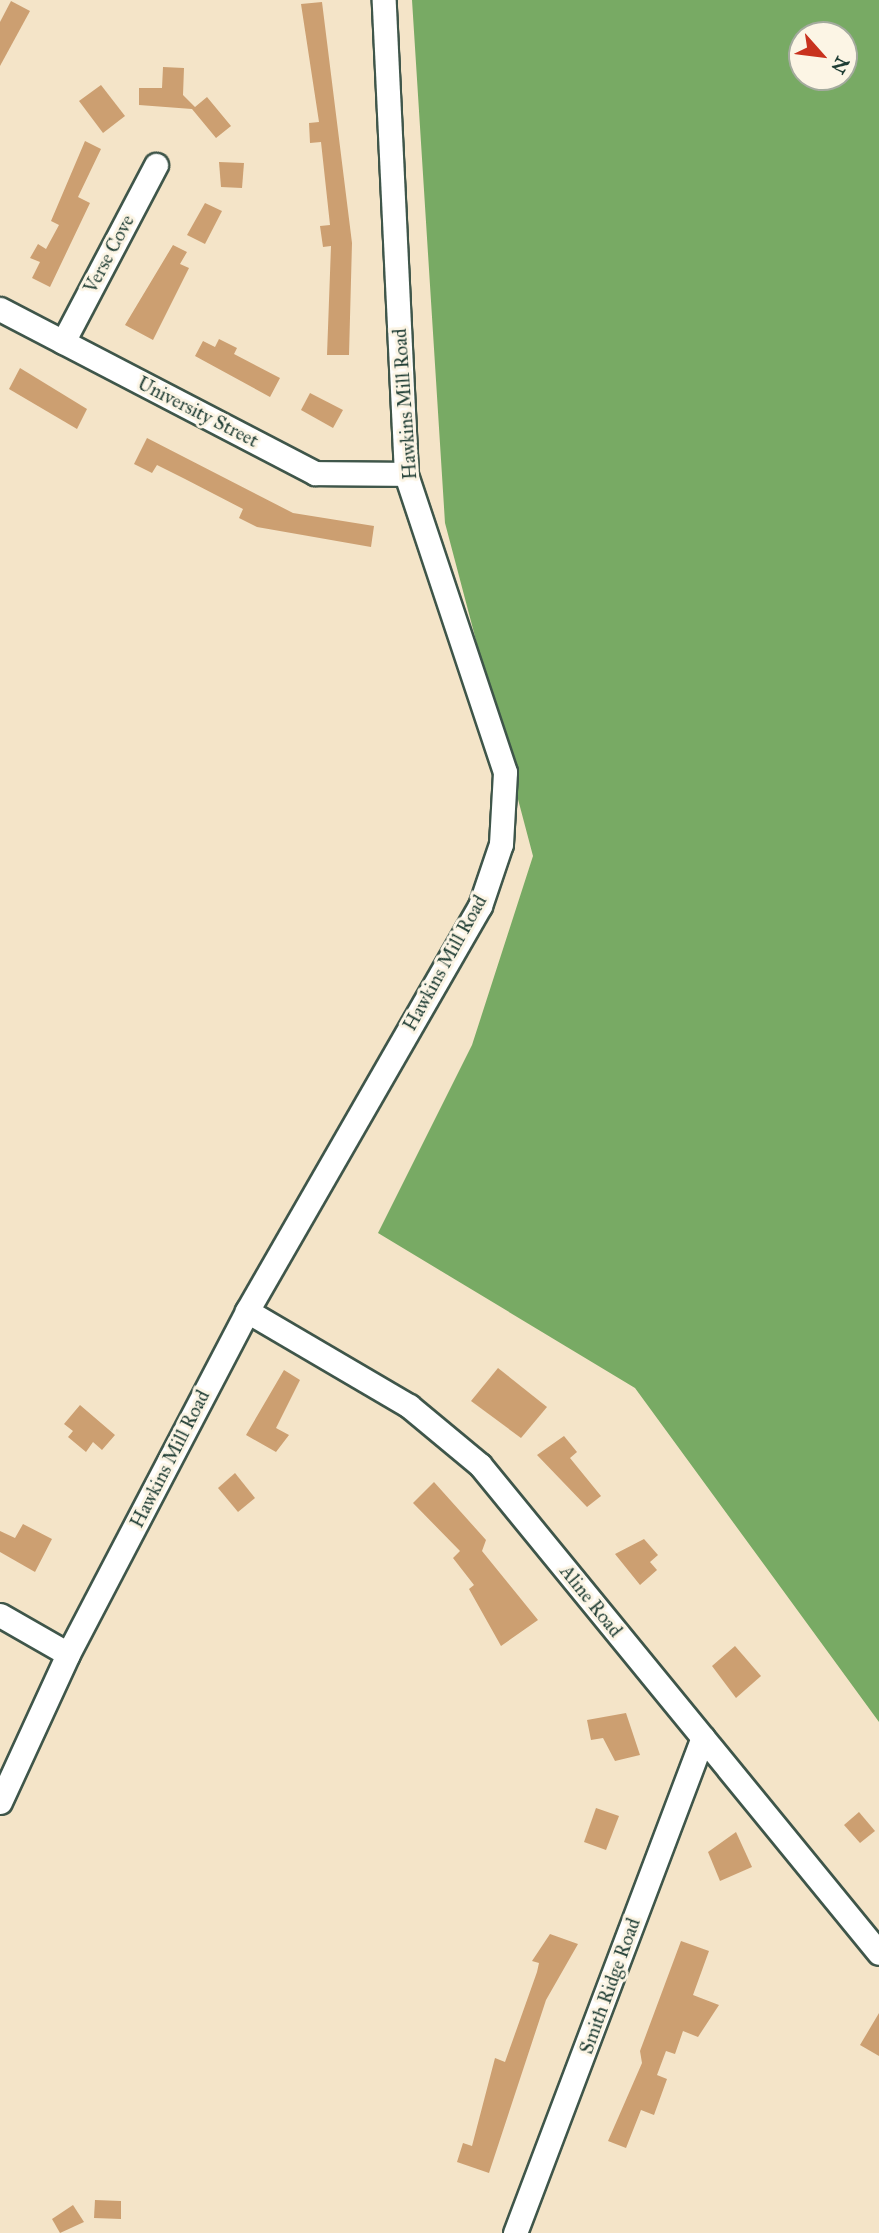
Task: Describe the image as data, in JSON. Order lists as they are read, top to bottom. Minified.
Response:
{"streets":{"street":["Verse Cove","Hawkins Mill Road","University Street","Aline Road","Smith Ridge Road"]},"crossings":[["Verse Cove","University Street"],["Hawkins Mill Road","University Street"],["Hawkins Mill Road","Aline Road"],["Aline Road","Smith Ridge Road"]],"north":"bottom right"}
